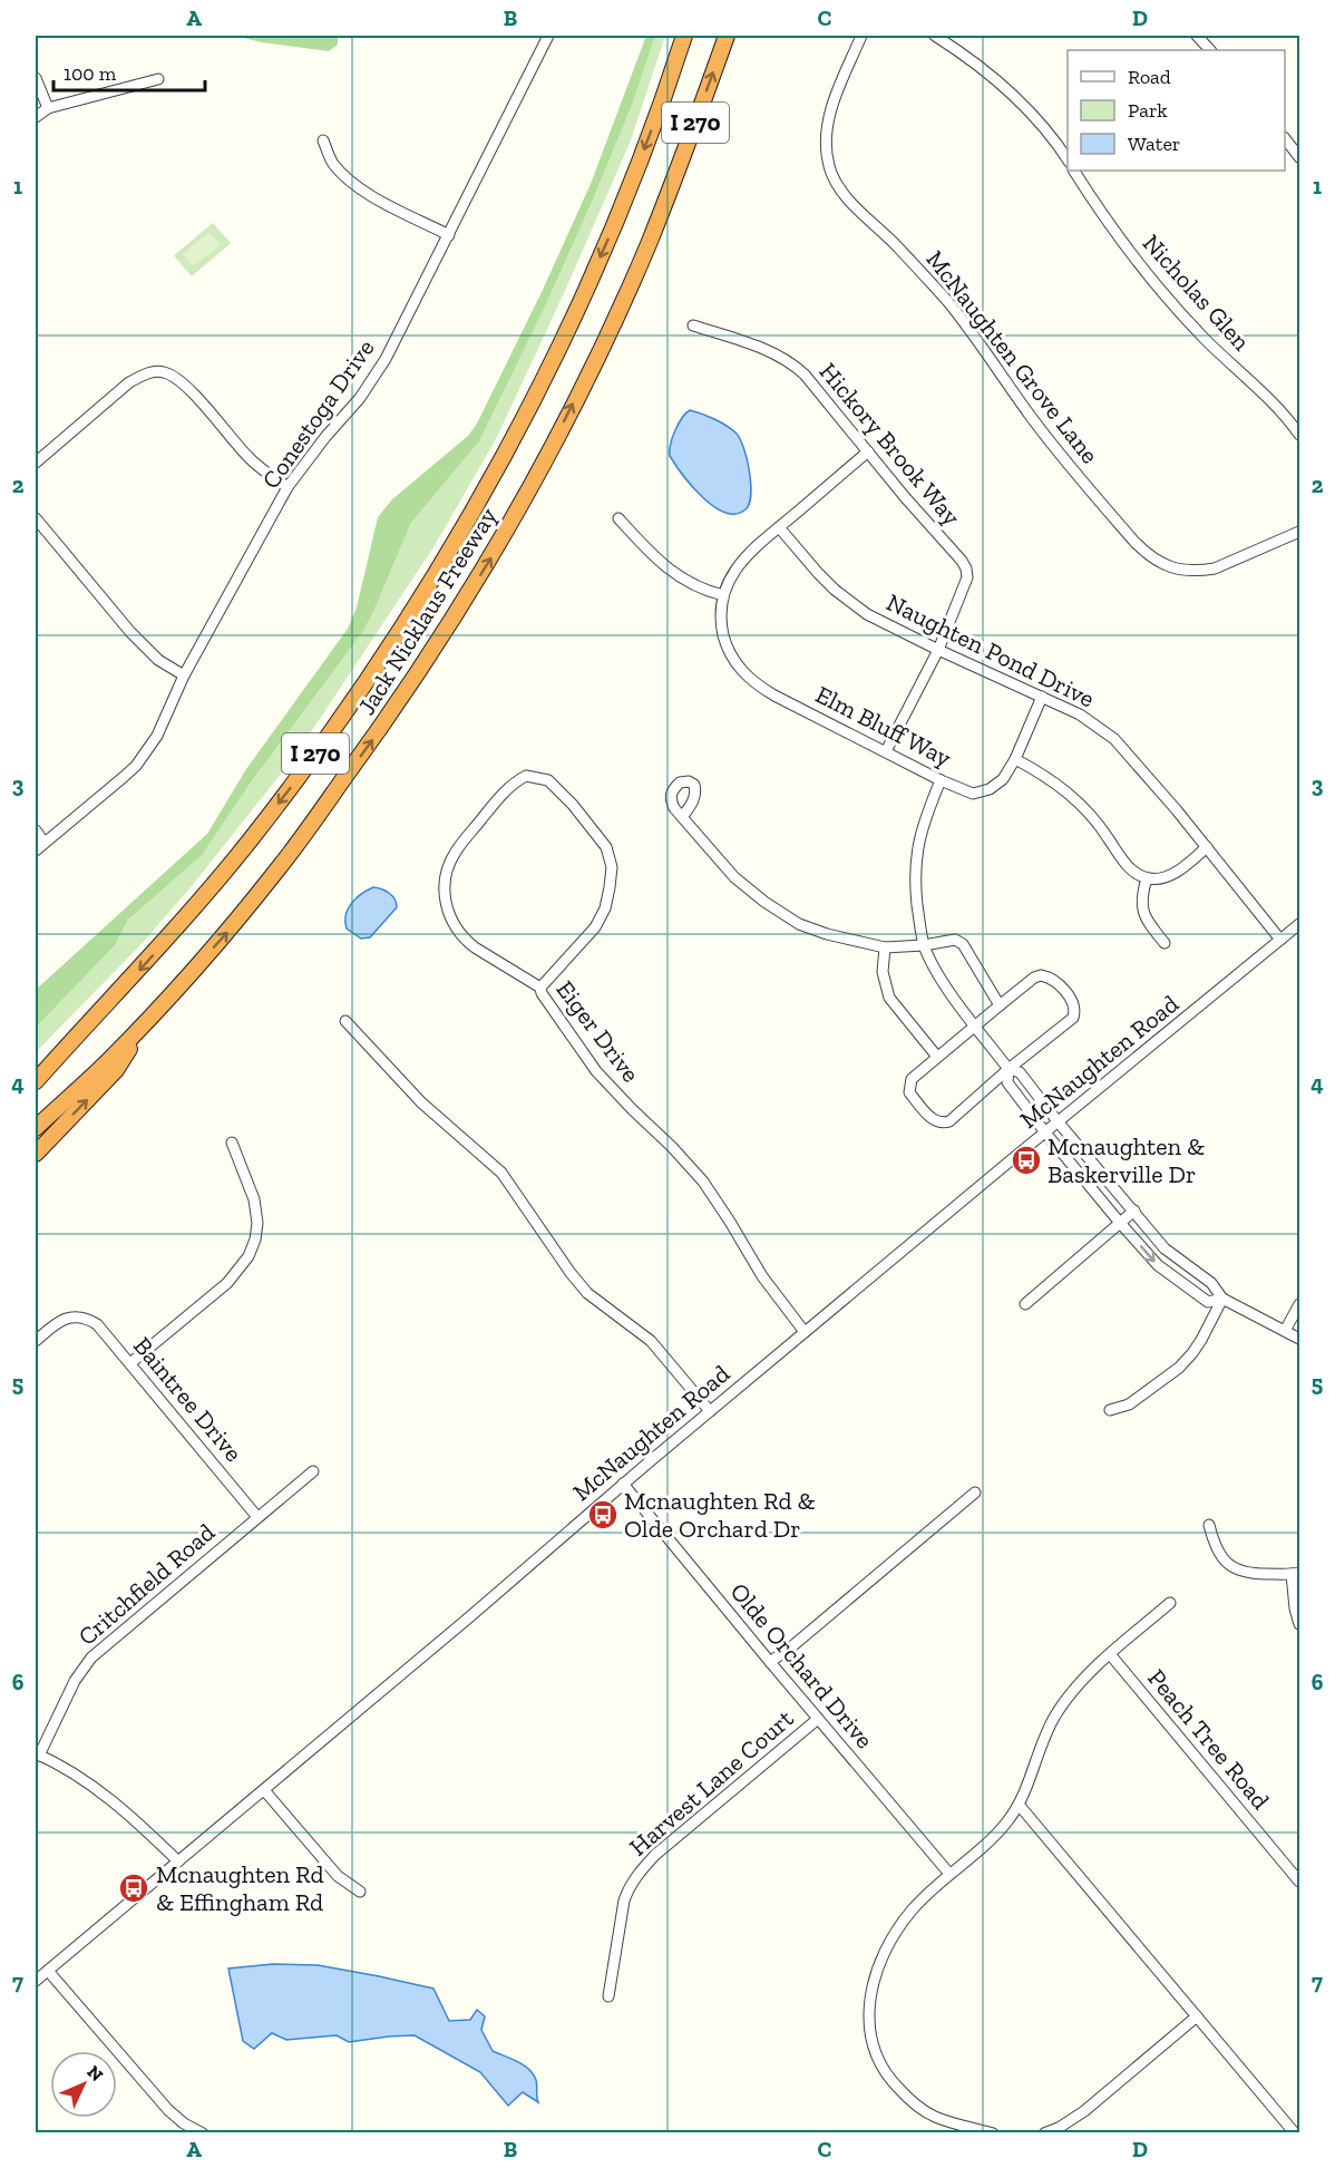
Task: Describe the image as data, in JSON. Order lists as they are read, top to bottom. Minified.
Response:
{"streets":{"highway":["I 270","Jack Nicklaus Freeway"],"street":["Nicholas Glen","McNaughten Grove Lane","Conestoga Drive","Hickory Brook Way","Naughten Pond Drive","Elm Bluff Way","Eiger Drive","McNaughten Road","Baintree Drive","Critchfield Road","Olde Orchard Drive","Peach Tree Road","Harvest Lane Court"]},"crossings":[["Hickory Brook Way","Naughten Pond Drive"],["Naughten Pond Drive","Elm Bluff Way"],["Naughten Pond Drive","McNaughten Road"],["Eiger Drive","McNaughten Road"],["McNaughten Road","Olde Orchard Drive"],["Baintree Drive","Critchfield Road"],["Olde Orchard Drive","Harvest Lane Court"]],"places":{"bus stop":["Mcnaughten & Baskerville Dr","Mcnaughten Rd & Olde Orchard Dr","Mcnaughten Rd & Effingham Rd"]},"legend":["Road","Park","Water"],"scale_bar":"100 m","north":"top right","grid":{"columns":["A","B","C","D"],"rows":["1","2","3","4","5","6","7"]}}
